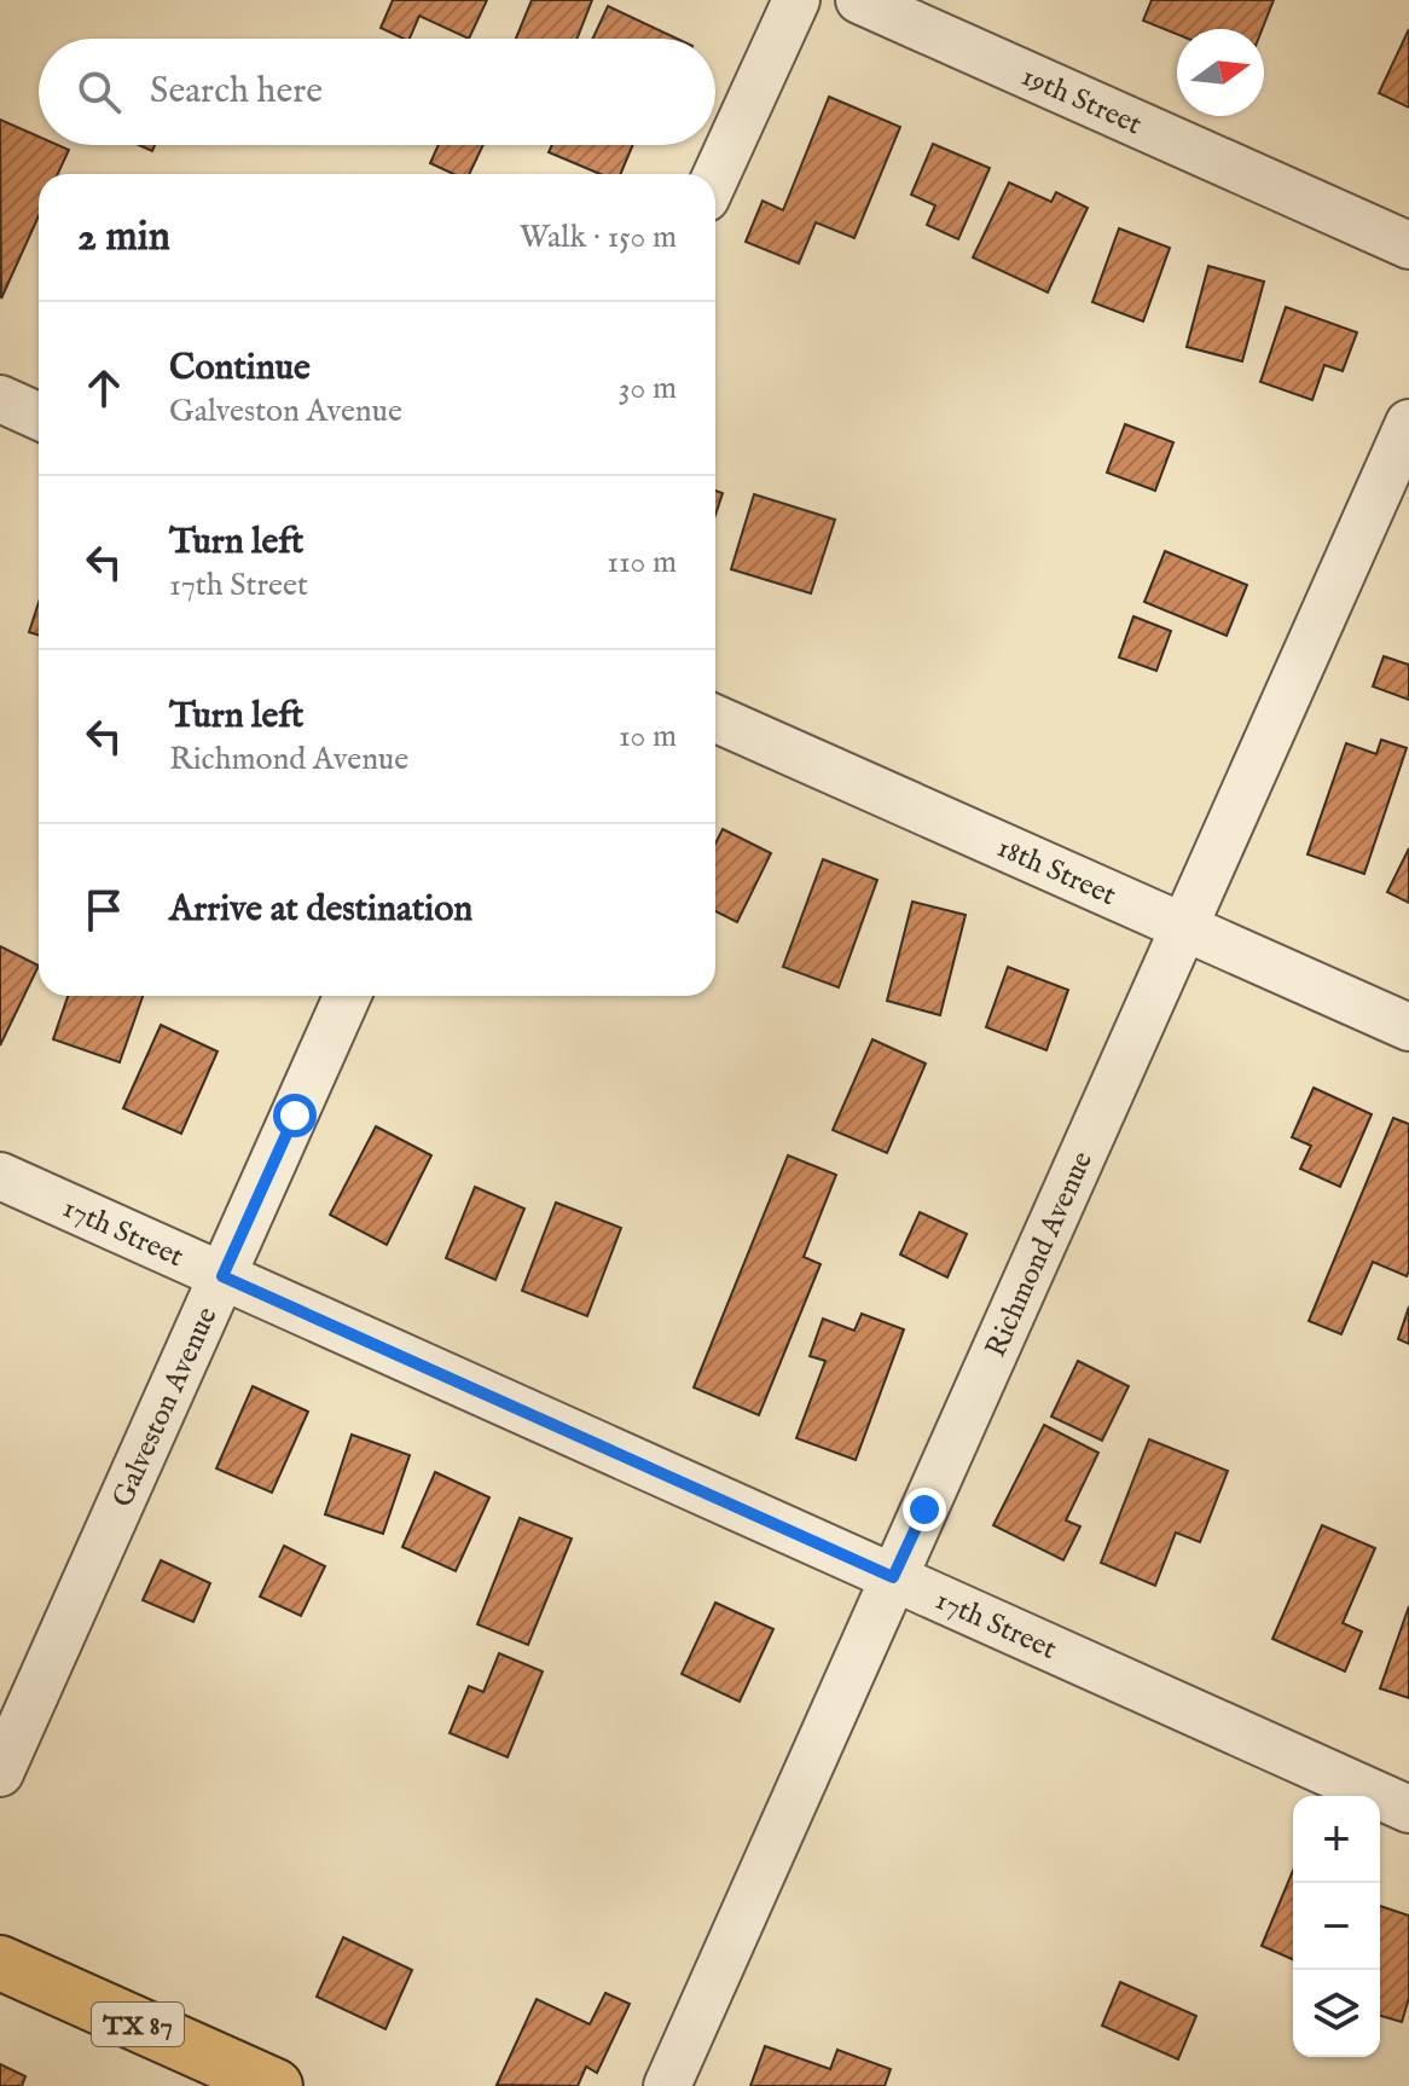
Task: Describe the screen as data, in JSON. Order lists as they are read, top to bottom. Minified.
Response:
{"streets":{"main road":["TX 87"],"street":["19th Street","18th Street","17th Street","Richmond Avenue","Galveston Avenue"]},"crossings":[["18th Street","Richmond Avenue"],["17th Street","Richmond Avenue"],["17th Street","Galveston Avenue"]],"north":"right","page":{"search":"Search here","heading":["2 min","Walk · 150 m"],"list":[["Continue","Galveston Avenue","30 m"],["Turn left","17th Street","110 m"],["Turn left","Richmond Avenue","10 m"],"Arrive at destination"],"map_buttons":["+","−"]}}
